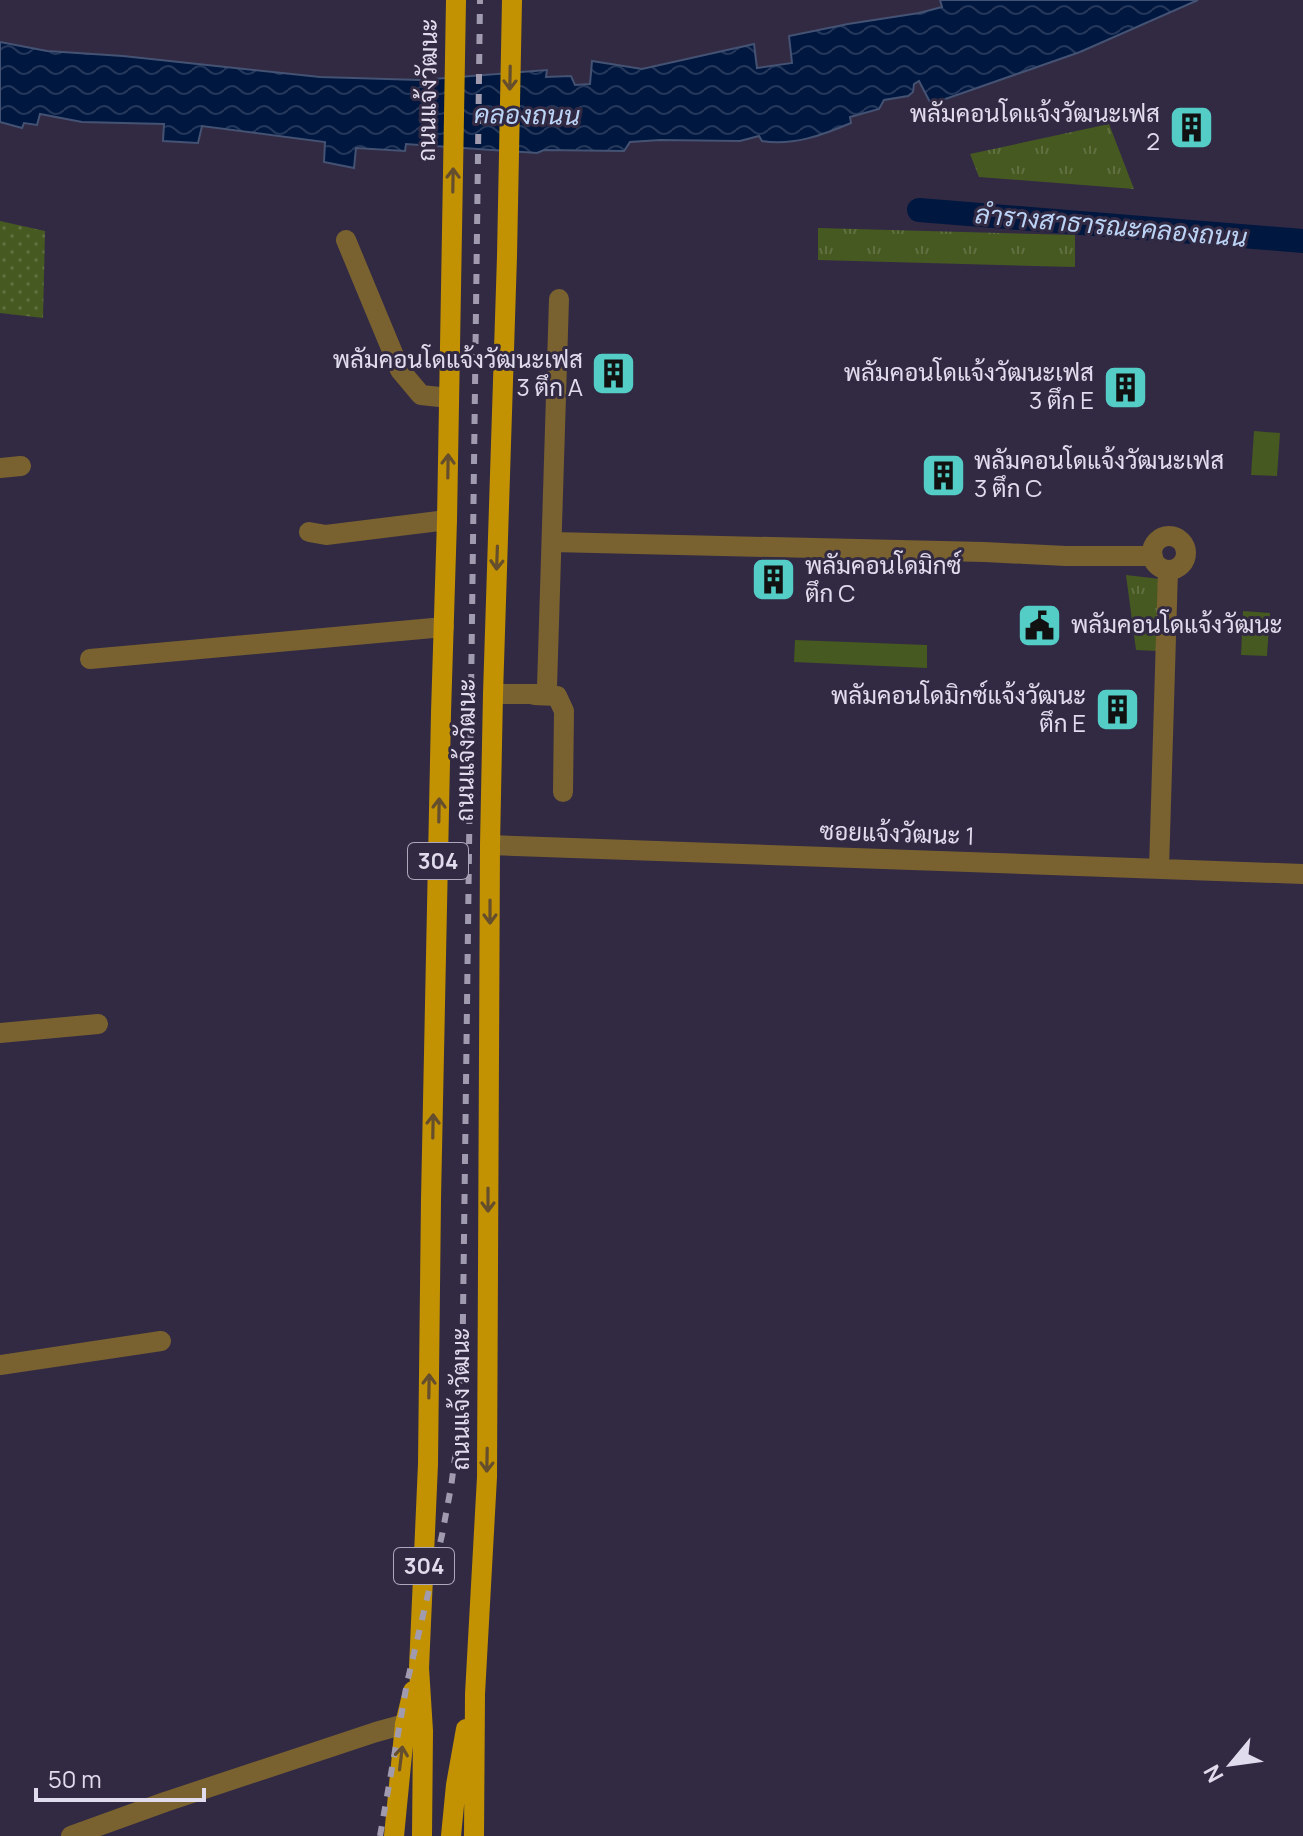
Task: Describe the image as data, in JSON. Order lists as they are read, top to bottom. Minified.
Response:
{"streets":{"main road":["ถนนแจ้งวัฒนะ","304"],"street":["ซอยแจ้งวัฒนะ 1"]},"crossings":[["ถนนแจ้งวัฒนะ","ซอยแจ้งวัฒนะ 1"]],"water":["คลองถนน","ลำรางสาธารณะคลองถนน"],"places":{"building":["พลัมคอนโดแจ้งวัฒนะเฟส 2","พลัมคอนโดแจ้งวัฒนะเฟส 3 ตึก A","พลัมคอนโดแจ้งวัฒนะเฟส 3 ตึก E","พลัมคอนโดแจ้งวัฒนะเฟส 3 ตึก C","พลัมคอนโดมิกซ์ ตึก C","พลัมคอนโดมิกซ์แจ้งวัฒนะ ตึก E"],"public building":["พลัมคอนโดแจ้งวัฒนะ"]},"scale_bar":"50 m","north":"bottom left"}
